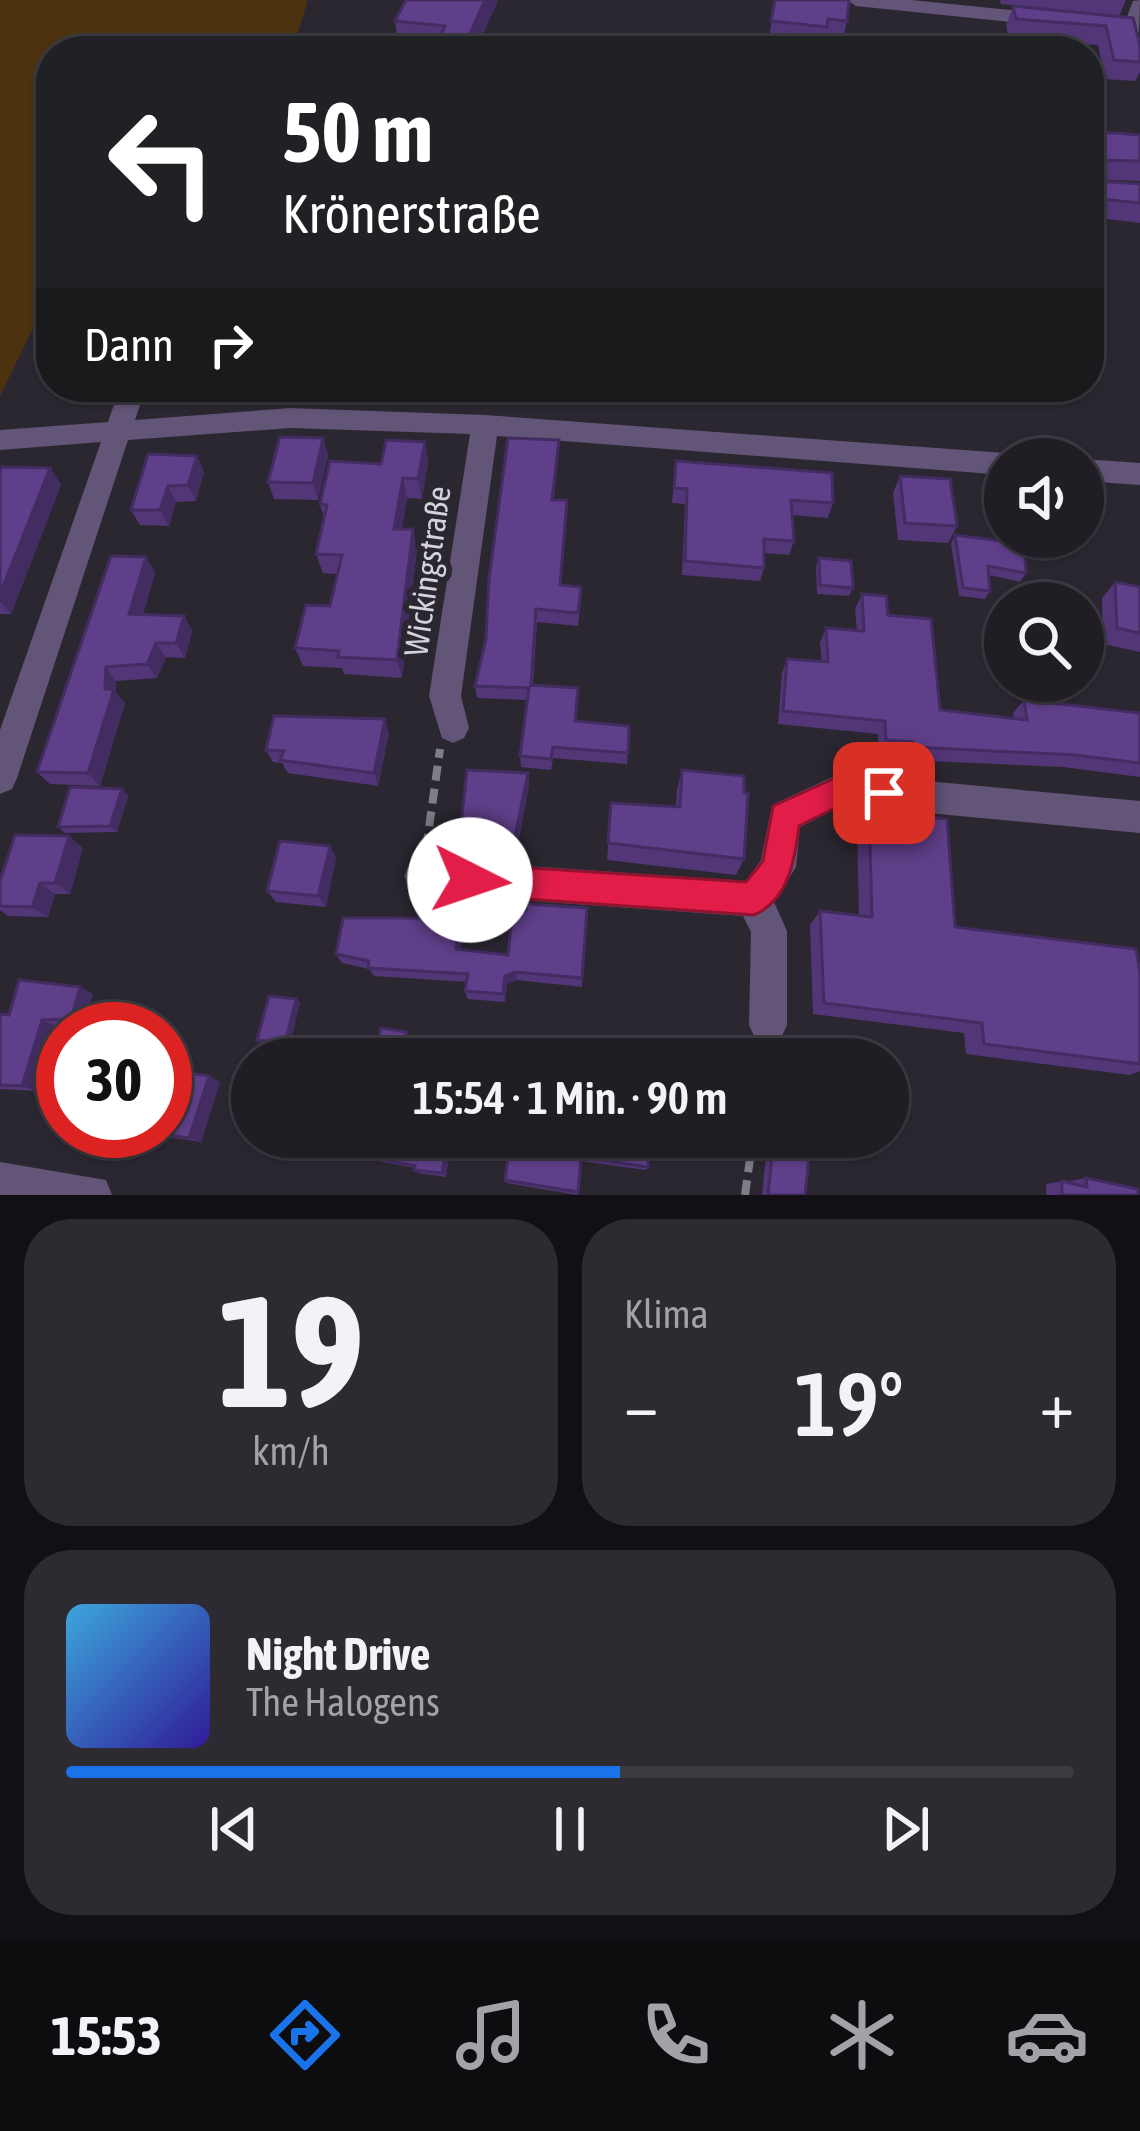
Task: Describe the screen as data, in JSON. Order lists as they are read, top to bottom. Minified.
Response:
{"streets":{"street":["Wickingstraße"]},"page":{"turn":["50 m","Krönerstraße"],"then":"Dann","limit":"30","trip":"15:54 · 1 Min. · 90 m","tile":[["19","km/h"],"Klima"],"heat":["−","19°","+"],"song":["Night Drive","The Halogens"],"tabs":"15:53"}}
